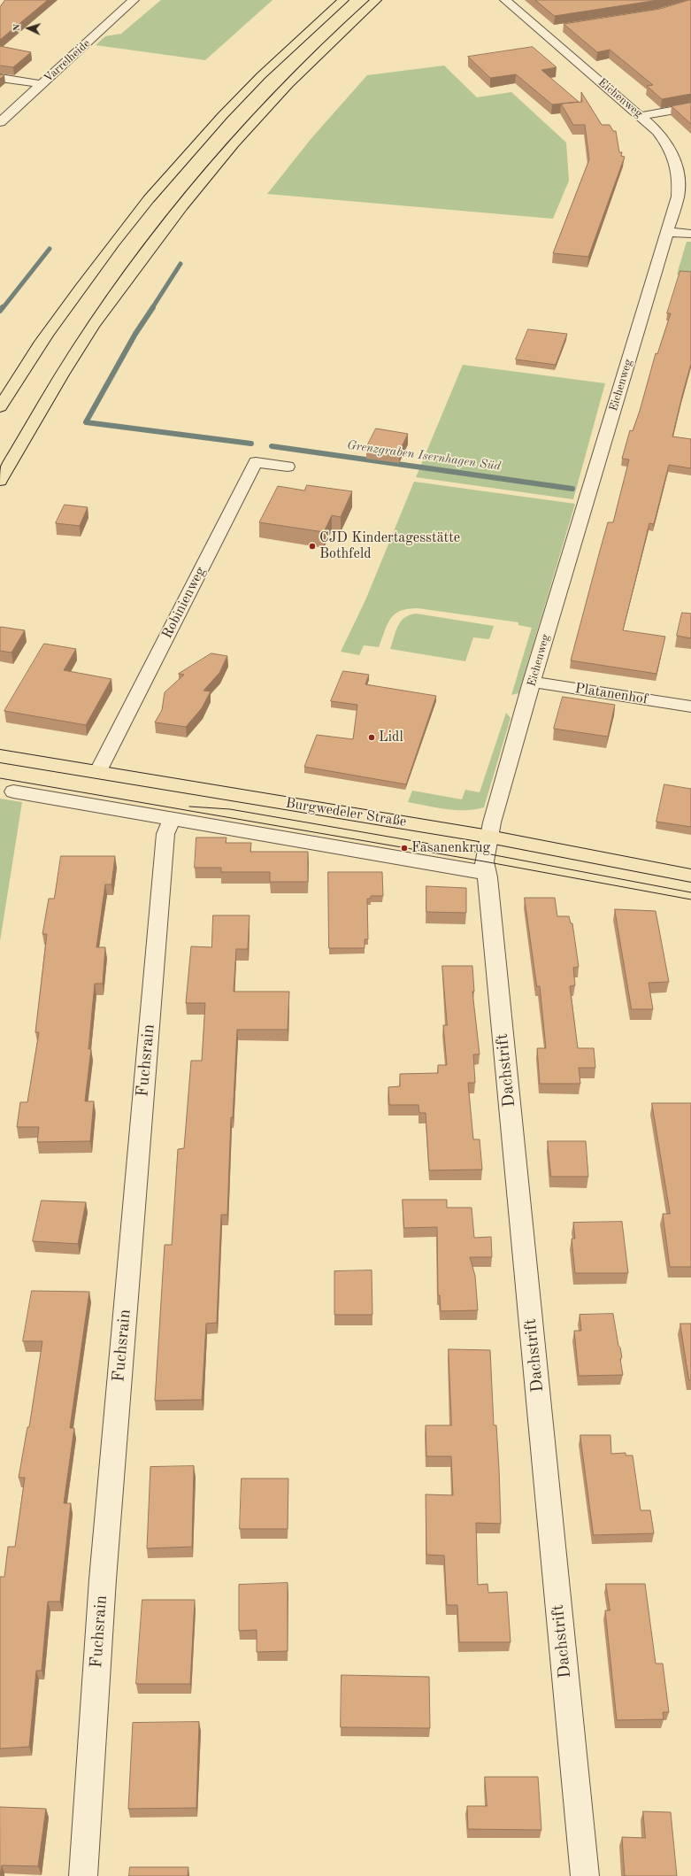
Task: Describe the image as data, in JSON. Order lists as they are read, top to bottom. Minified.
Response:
{"streets":{"main road":["Burgwedeler Straße"],"street":["Varrelheide","Eichenweg","Robinienweg","Platanenhof","Fuchsrain","Dachstrift"]},"crossings":[["Eichenweg","Platanenhof"],["Eichenweg","Burgwedeler Straße"],["Eichenweg","Dachstrift"],["Robinienweg","Burgwedeler Straße"],["Burgwedeler Straße","Dachstrift"]],"water":["Grenzgraben Isernhagen Süd"],"places":["CJD Kindertagesstätte Bothfeld","Lidl","Fasanenkrug"],"north":"left"}
